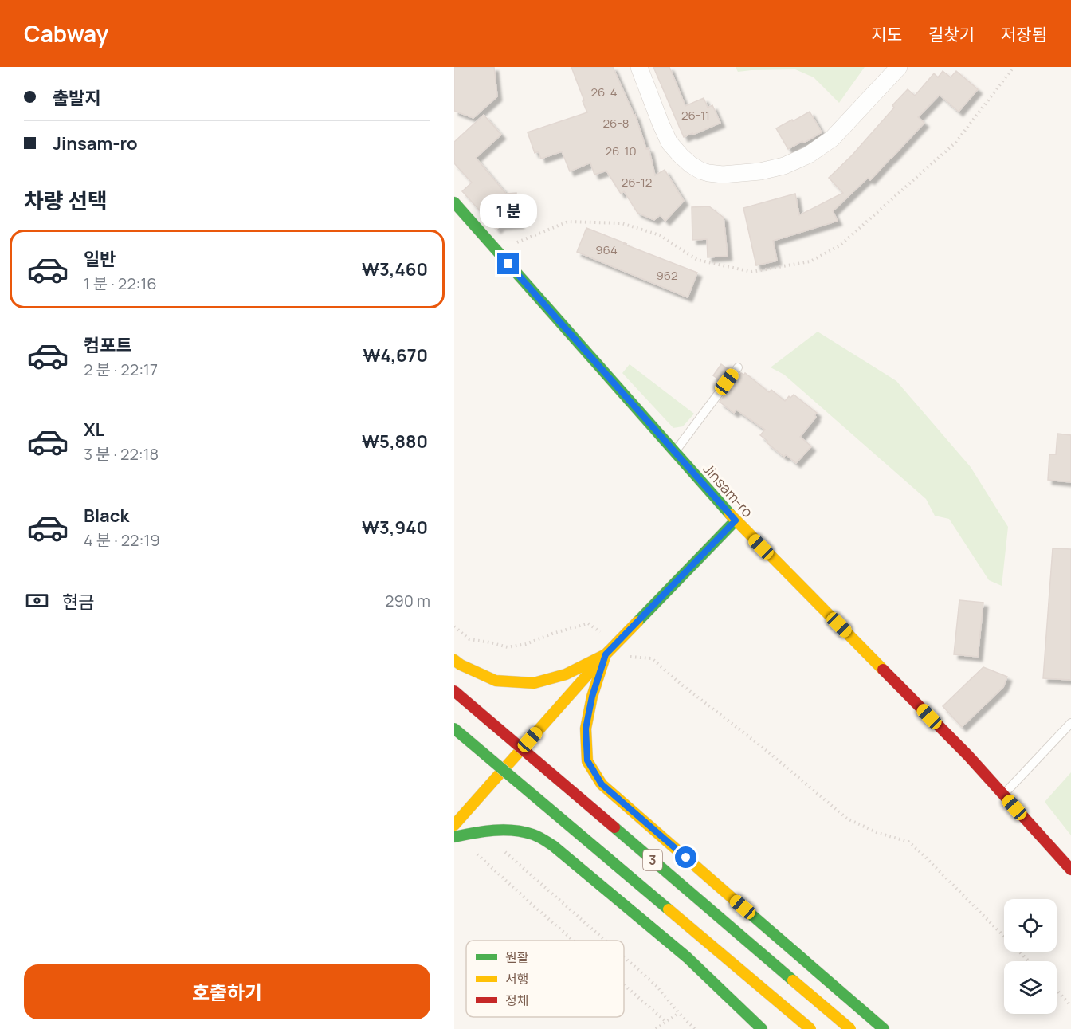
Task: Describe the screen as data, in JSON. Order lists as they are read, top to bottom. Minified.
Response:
{"streets":{"main road":["Jinsam-ro","3"]},"house_numbers":["26-4","26-11","26-8","26-10","26-12","964","962"],"legend":["원활","서행","정체"],"page":{"header":"Cabway","nav":["지도","길찾기","저장됨"],"banner":["출발지","Jinsam-ro"],"heading":"차량 선택","bubble":"1 분","list":[{"name":"일반","note":"1 분 · 22:16","value":"₩3,460"},{"name":"컴포트","note":"2 분 · 22:17","value":"₩4,670"},{"name":"XL","note":"3 분 · 22:18","value":"₩5,880"},{"name":"Black","note":"4 분 · 22:19","value":"₩3,940"}],"pay":["현금","290 m"],"buttons":"호출하기"}}
